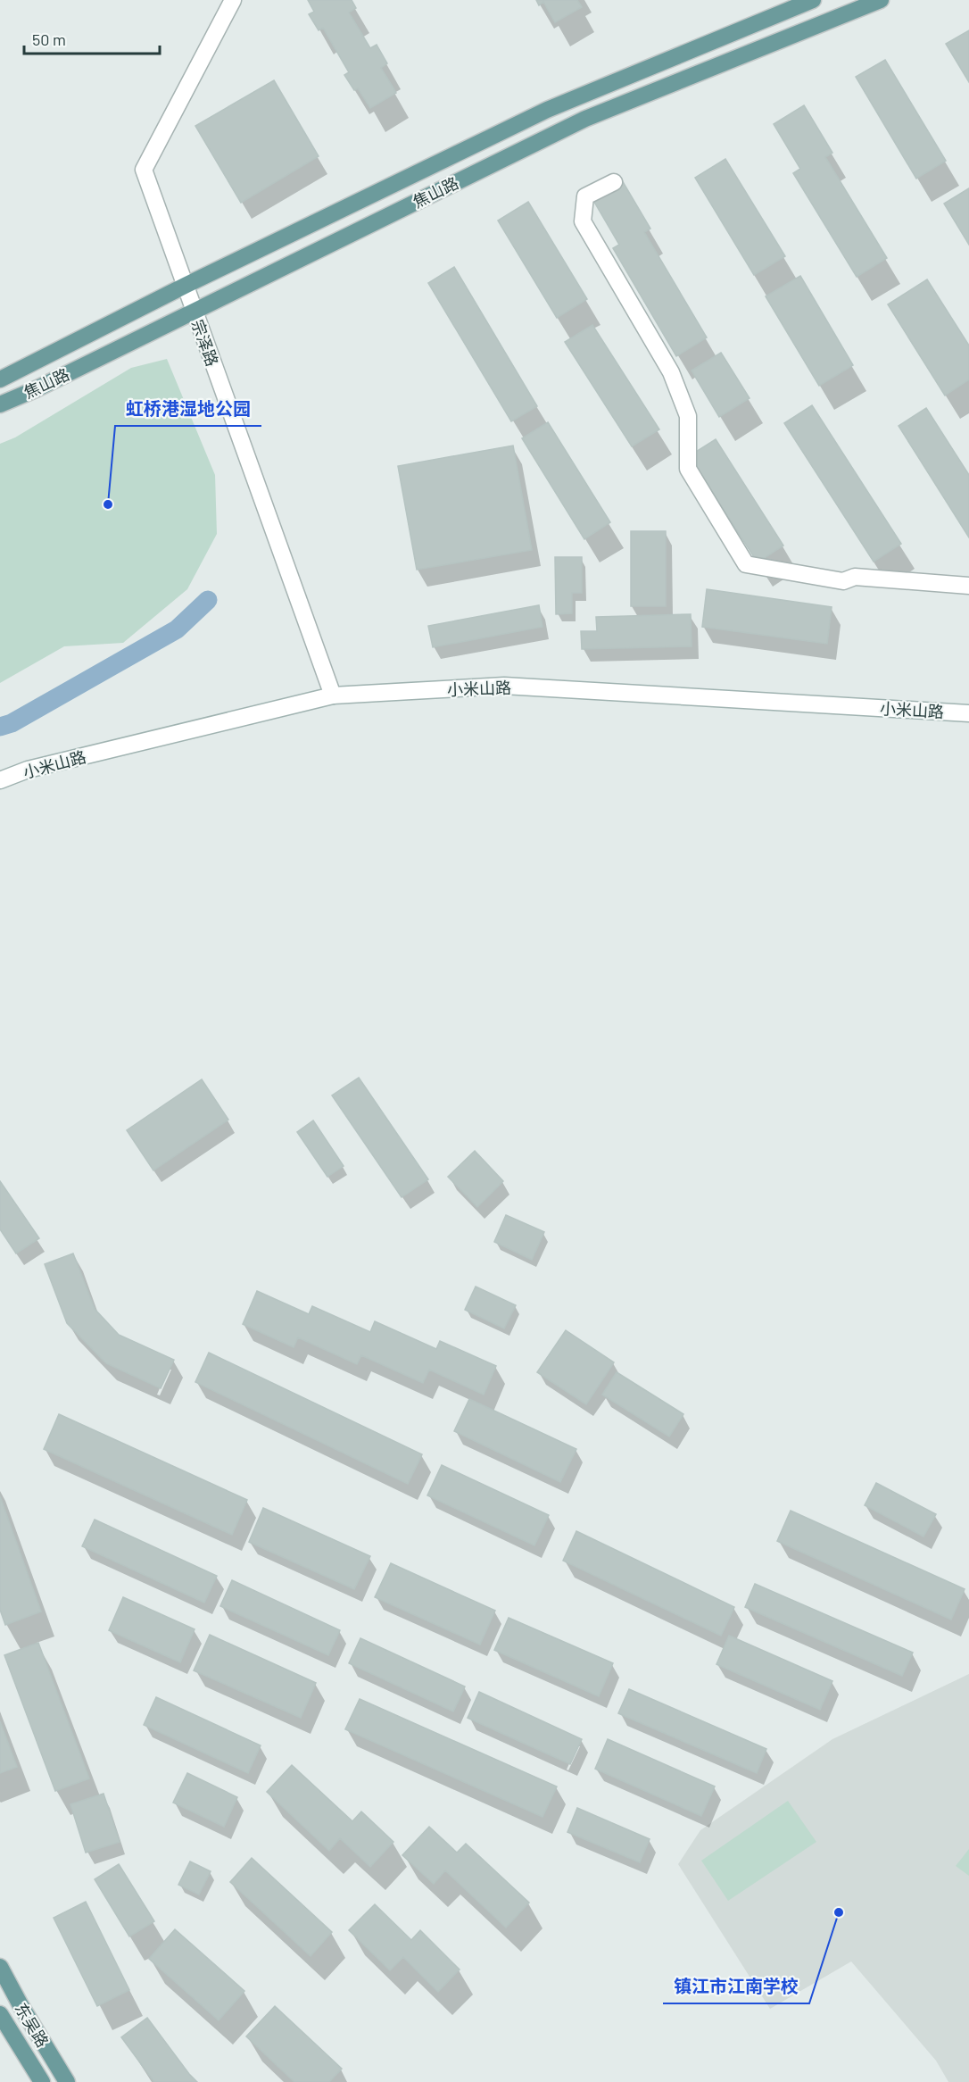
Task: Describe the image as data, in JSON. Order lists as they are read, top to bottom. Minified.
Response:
{"streets":{"main road":["焦山路","东吴路"],"street":["宗泽路","小米山路"]},"crossings":[["焦山路","宗泽路"],["宗泽路","小米山路"]],"places":["虹桥港湿地公园","镇江市江南学校"],"scale_bar":"50 m"}
